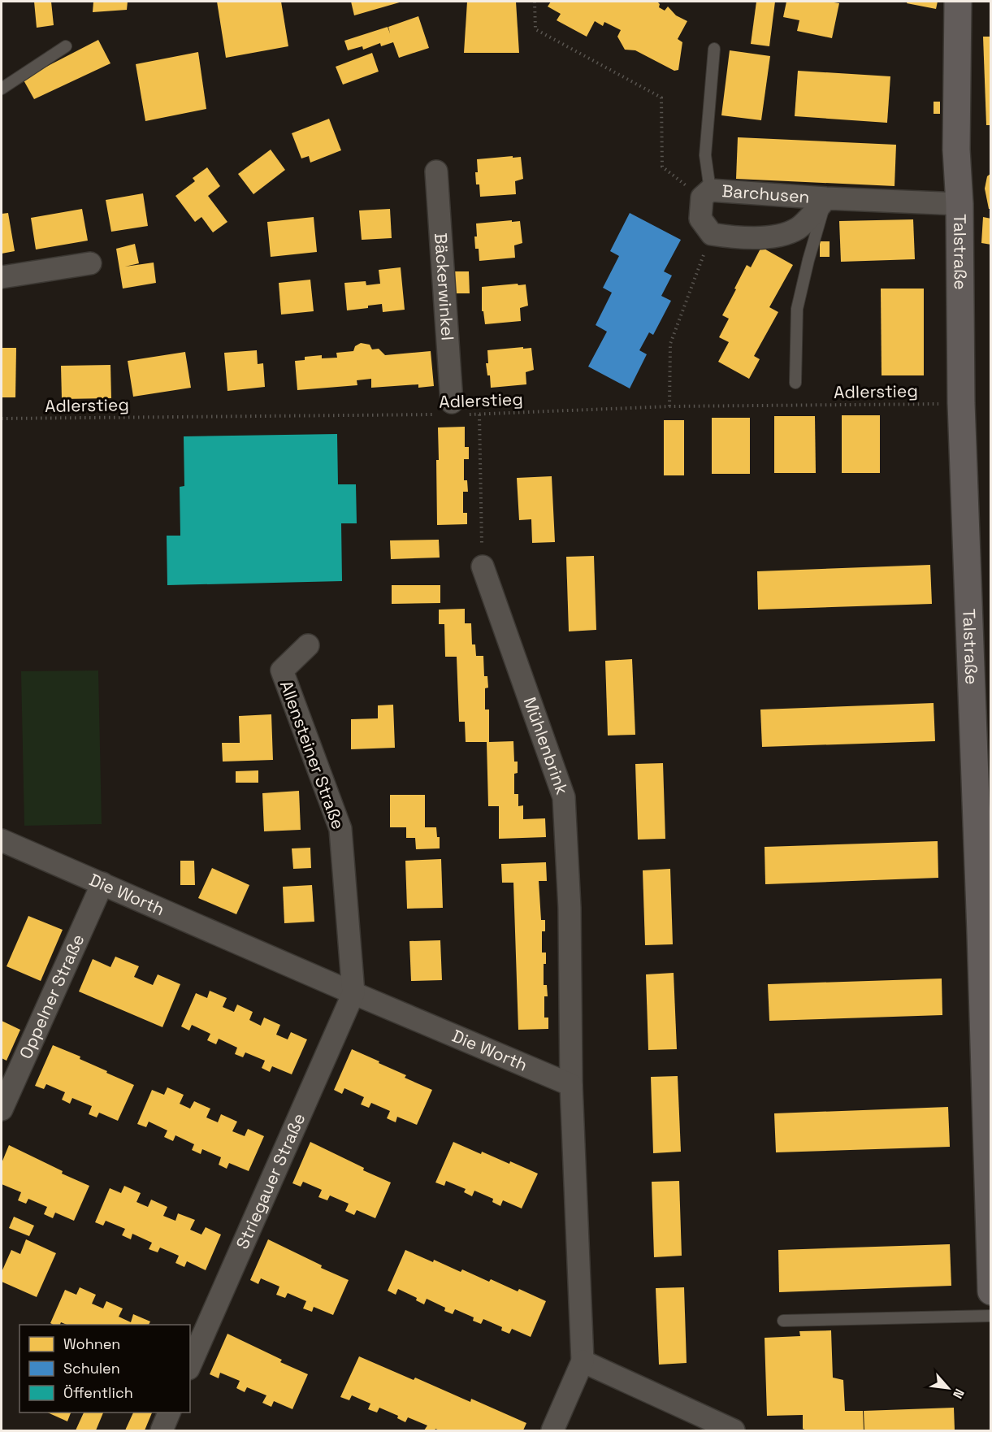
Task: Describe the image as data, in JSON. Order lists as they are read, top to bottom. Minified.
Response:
{"streets":{"street":["Barchusen","Talstraße","Bäckerwinkel","Mühlenbrink","Allensteiner Straße","Die Worth","Oppelner Straße","Striegauer Straße"],"path":["Adlerstieg"]},"crossings":[["Barchusen","Talstraße"],["Talstraße","Adlerstieg"],["Bäckerwinkel","Adlerstieg"],["Mühlenbrink","Die Worth"],["Allensteiner Straße","Die Worth"],["Allensteiner Straße","Striegauer Straße"],["Die Worth","Oppelner Straße"],["Die Worth","Striegauer Straße"]],"legend":["Wohnen","Schulen","Öffentlich"],"north":"bottom right"}
